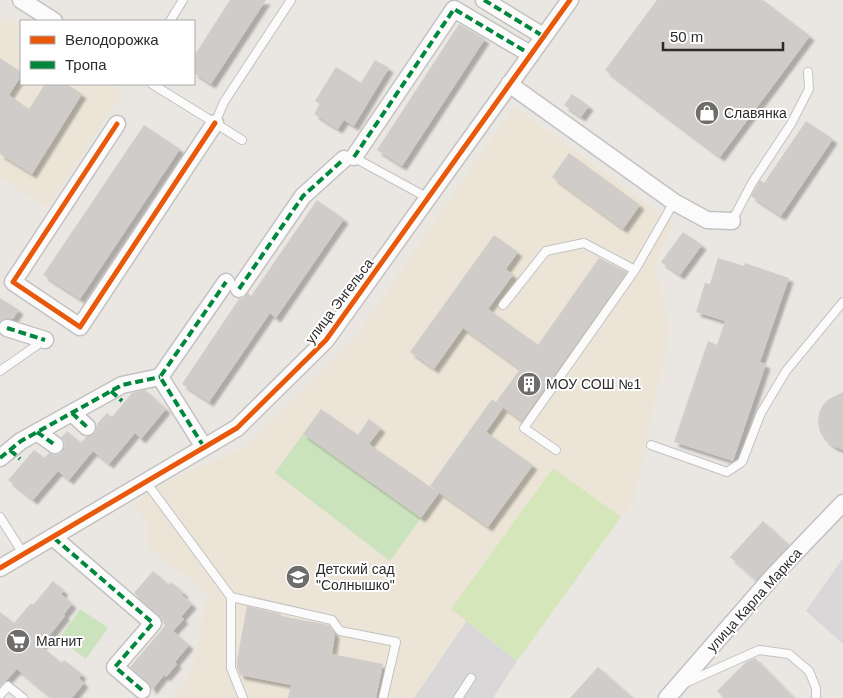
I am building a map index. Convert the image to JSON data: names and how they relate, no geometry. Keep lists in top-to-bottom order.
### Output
{
  "streets": {
    "street": ["улица Энгельса", "улица Карла Маркса"]
  },
  "places": {
    "shop": ["Славянка"],
    "building": ["МОУ СОШ №1"],
    "school or university": ["Детский сад \"Солнышко\""],
    "supermarket": ["Магнит"]
  },
  "legend": ["Велодорожка", "Тропа"],
  "scale_bar": "50 m"
}
